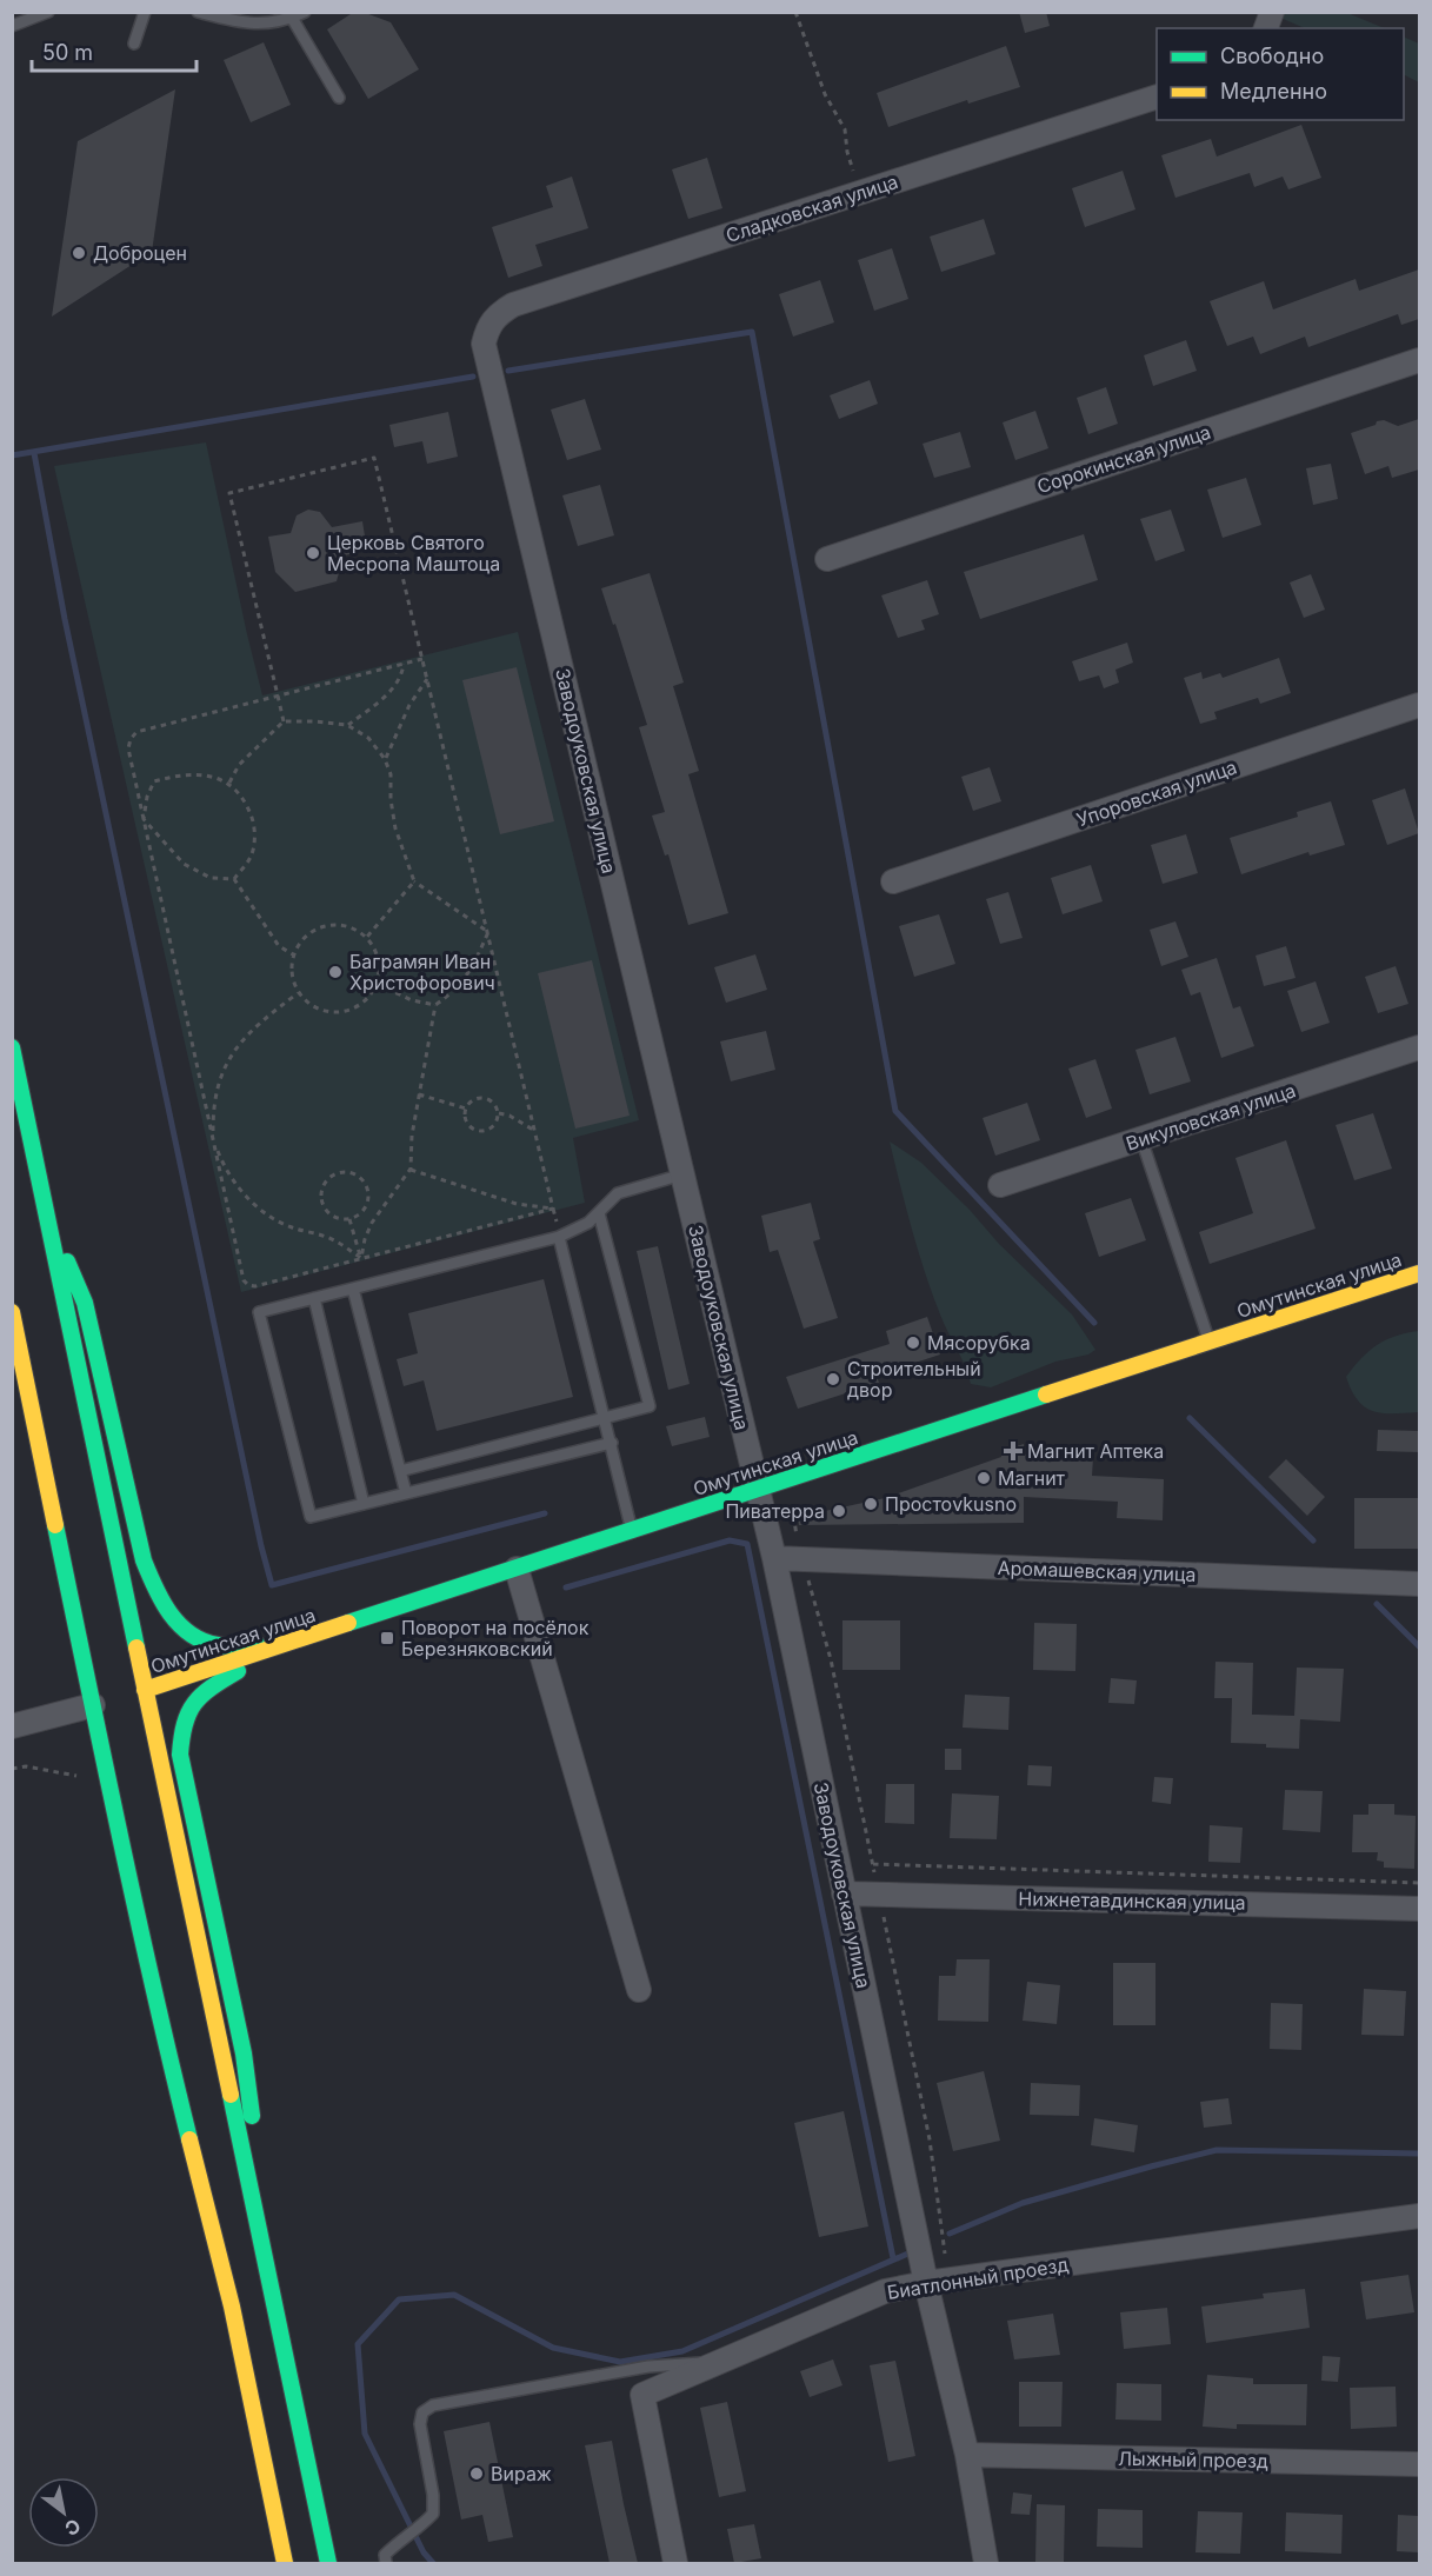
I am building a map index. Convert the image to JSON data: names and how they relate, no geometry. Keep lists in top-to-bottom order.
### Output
{
  "streets": {
    "main road": ["Омутинская улица"],
    "street": [
      "Сладковская улица",
      "Сорокинская улица",
      "Заводоуковская улица",
      "Упоровская улица",
      "Викуловская улица",
      "Аромашевская улица",
      "Нижнетавдинская улица",
      "Биатлонный проезд",
      "Лыжный проезд"
    ]
  },
  "crossings": [
    ["Сладковская улица", "Заводоуковская улица"],
    ["Заводоуковская улица", "Омутинская улица"],
    ["Заводоуковская улица", "Аромашевская улица"],
    ["Заводоуковская улица", "Нижнетавдинская улица"],
    ["Заводоуковская улица", "Биатлонный проезд"],
    ["Заводоуковская улица", "Лыжный проезд"]
  ],
  "places": {
    "other": [
      "Доброцен",
      "Церковь Святого Месропа Маштоца",
      "Баграмян Иван Христофорович",
      "Мясорубка",
      "Строительный двор",
      "Магнит",
      "Простоvkusno",
      "Пиватерра",
      "Вираж"
    ],
    "health": ["Магнит Аптека"],
    "transit": ["Поворот на посёлок Березняковский"]
  },
  "legend": ["Свободно", "Медленно"],
  "scale_bar": "50 m",
  "north": "bottom right"
}
